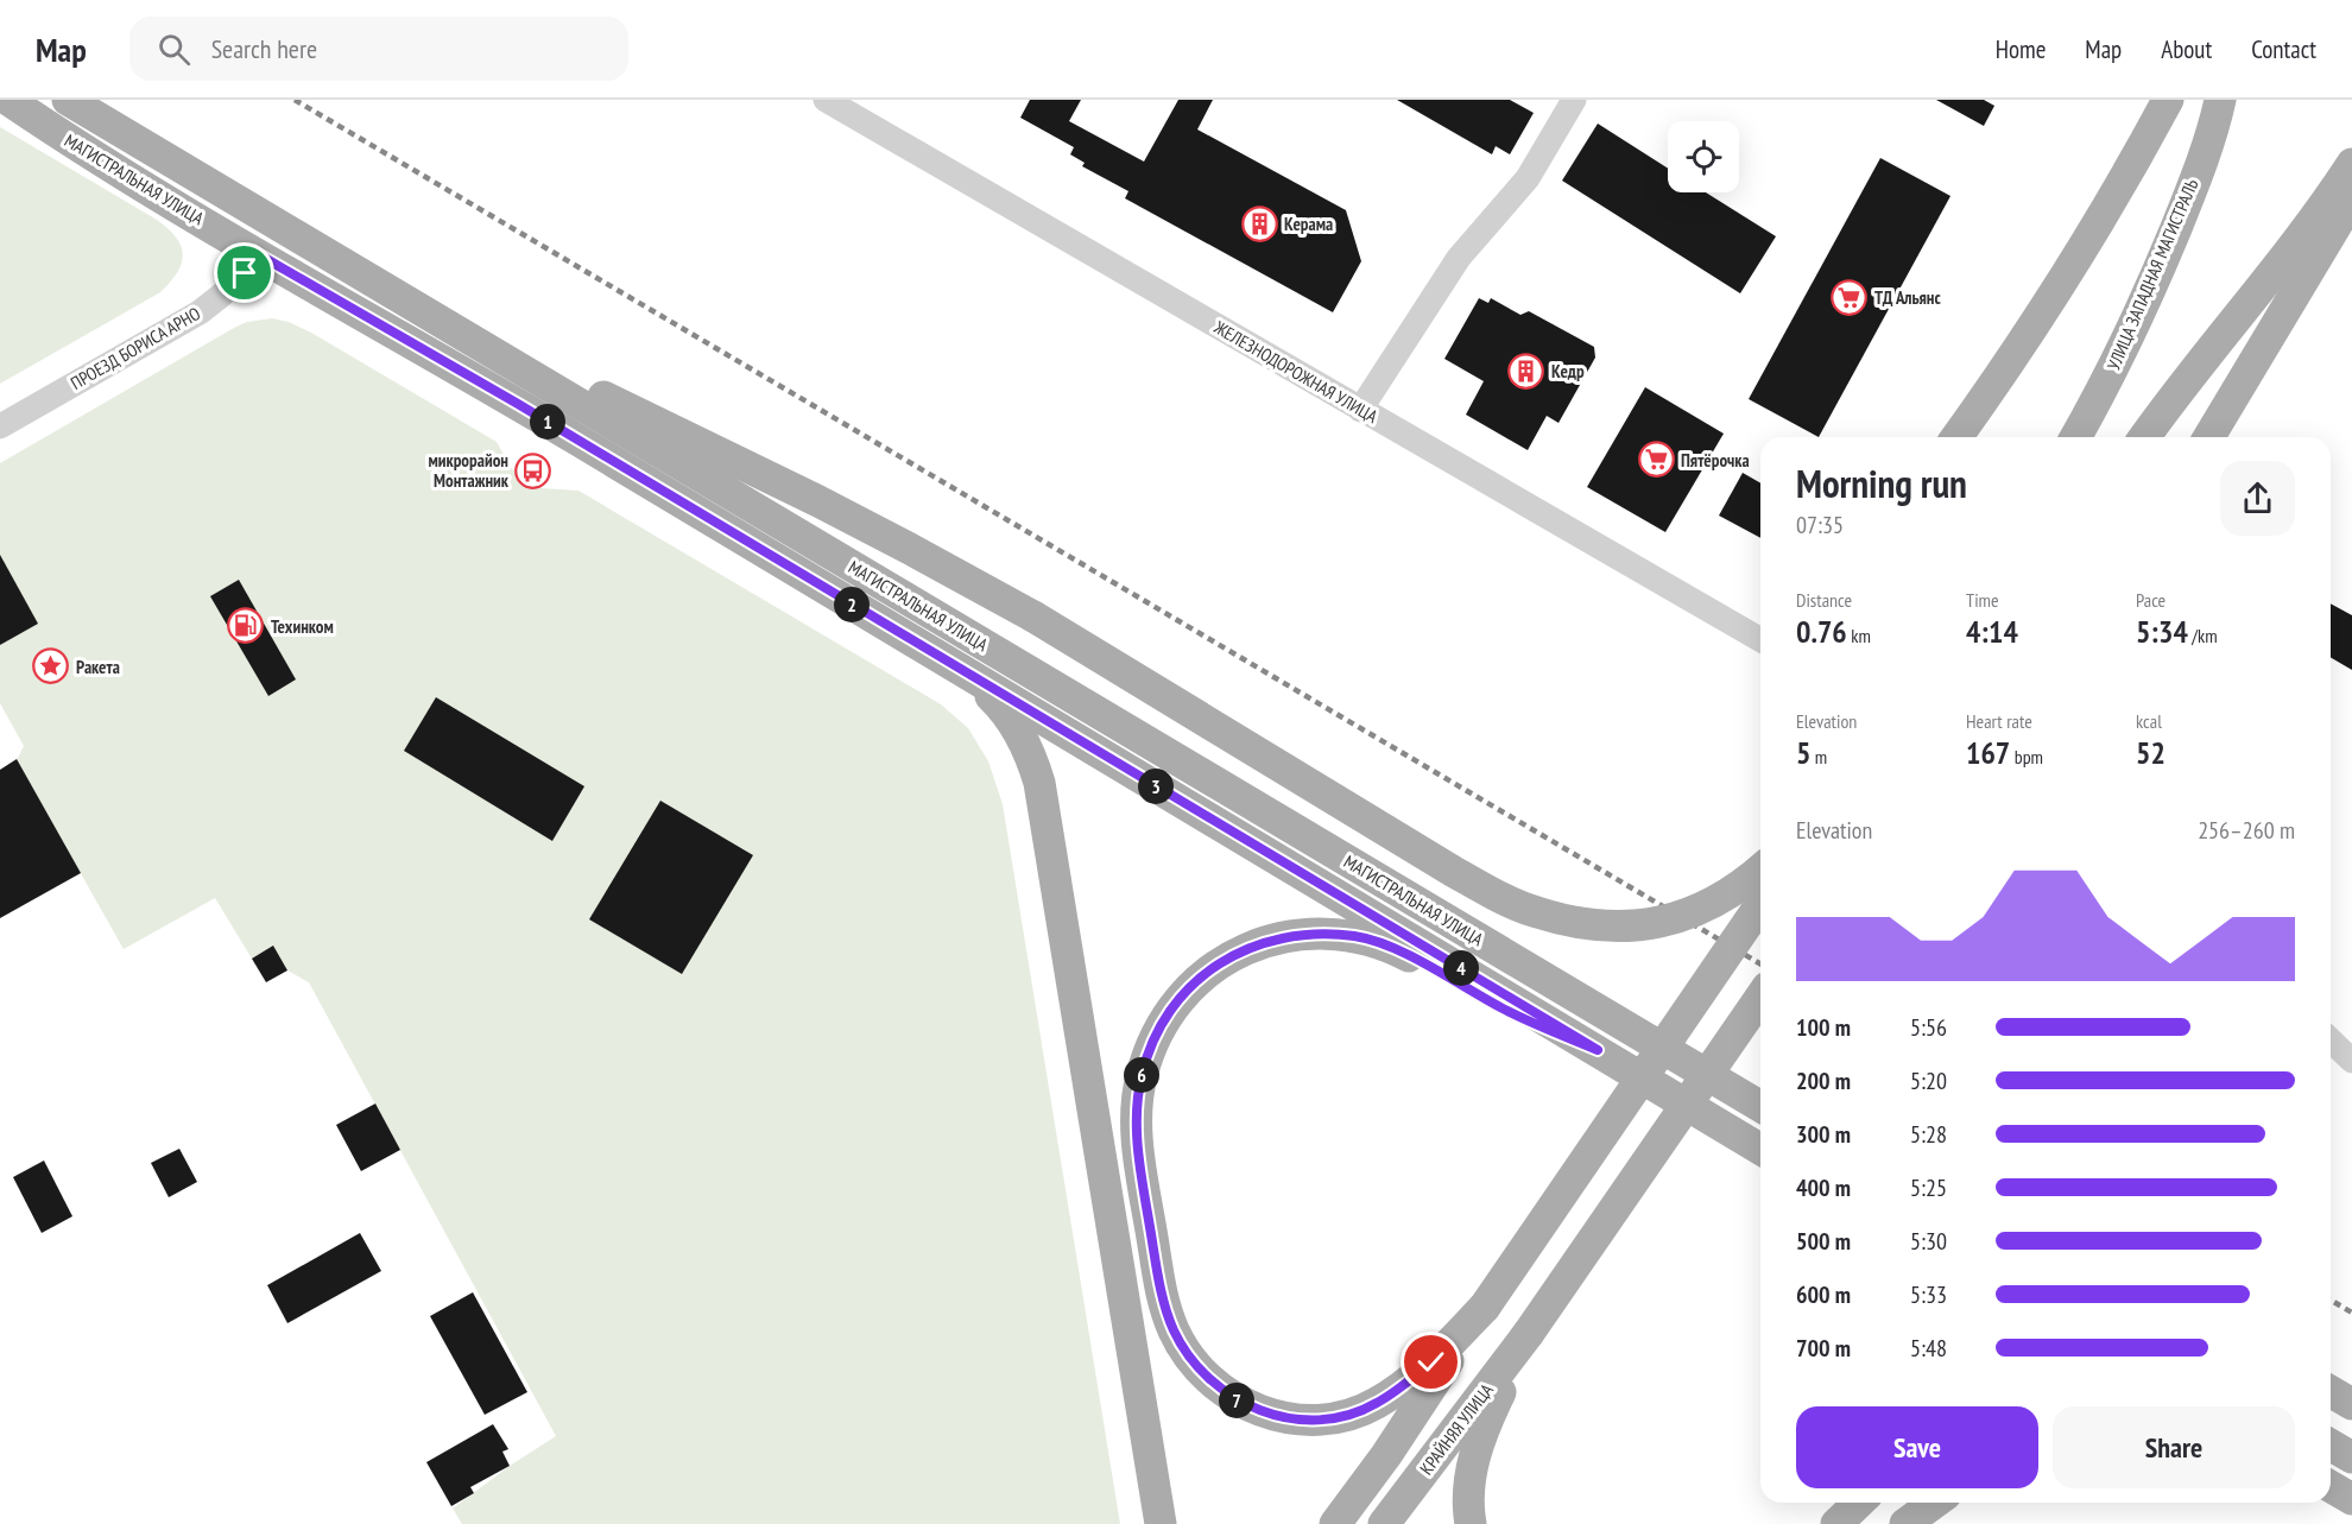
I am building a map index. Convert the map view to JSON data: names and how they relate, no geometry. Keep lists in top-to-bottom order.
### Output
{
  "streets": {
    "main road": ["МАГИСТРАЛЬНАЯ УЛИЦА", "УЛИЦА ЗАПАДНАЯ МАГИСТРАЛЬ", "КРАЙНЯЯ УЛИЦА"],
    "street": ["ПРОЕЗД БОРИСА АРНО", "ЖЕЛЕЗНОДОРОЖНАЯ УЛИЦА"]
  },
  "crossings": [
    ["МАГИСТРАЛЬНАЯ УЛИЦА", "ПРОЕЗД БОРИСА АРНО"]
  ],
  "places": {
    "building": ["Керама", "Кедр"],
    "supermarket": ["ТД Альянс", "Пятёрочка"],
    "bus stop": ["микрорайон Монтажник"],
    "fuel station": ["Техинком"],
    "place": ["Ракета"]
  },
  "page": {
    "header": "Map",
    "search": "Search here",
    "nav": [
      "Home",
      "Map",
      "About",
      "Contact"
    ],
    "pins": [
      "1",
      "2",
      "3",
      "4",
      "6",
      "7"
    ],
    "heading": ["Morning run", "07:35"],
    "stats": [
      ["Distance", "0.76 km"],
      ["Time", "4:14"],
      ["Pace", "5:34 /km"],
      ["Elevation", "5 m"],
      ["Heart rate", "167 bpm"],
      ["kcal", "52"]
    ],
    "chart": ["Elevation", "256–260 m"],
    "list": [
      {
        "name": "100 m",
        "note": "5:56"
      },
      {
        "name": "200 m",
        "note": "5:20"
      },
      {
        "name": "300 m",
        "note": "5:28"
      },
      {
        "name": "400 m",
        "note": "5:25"
      },
      {
        "name": "500 m",
        "note": "5:30"
      },
      {
        "name": "600 m",
        "note": "5:33"
      },
      {
        "name": "700 m",
        "note": "5:48"
      }
    ],
    "buttons": ["Save", "Share"]
  }
}
